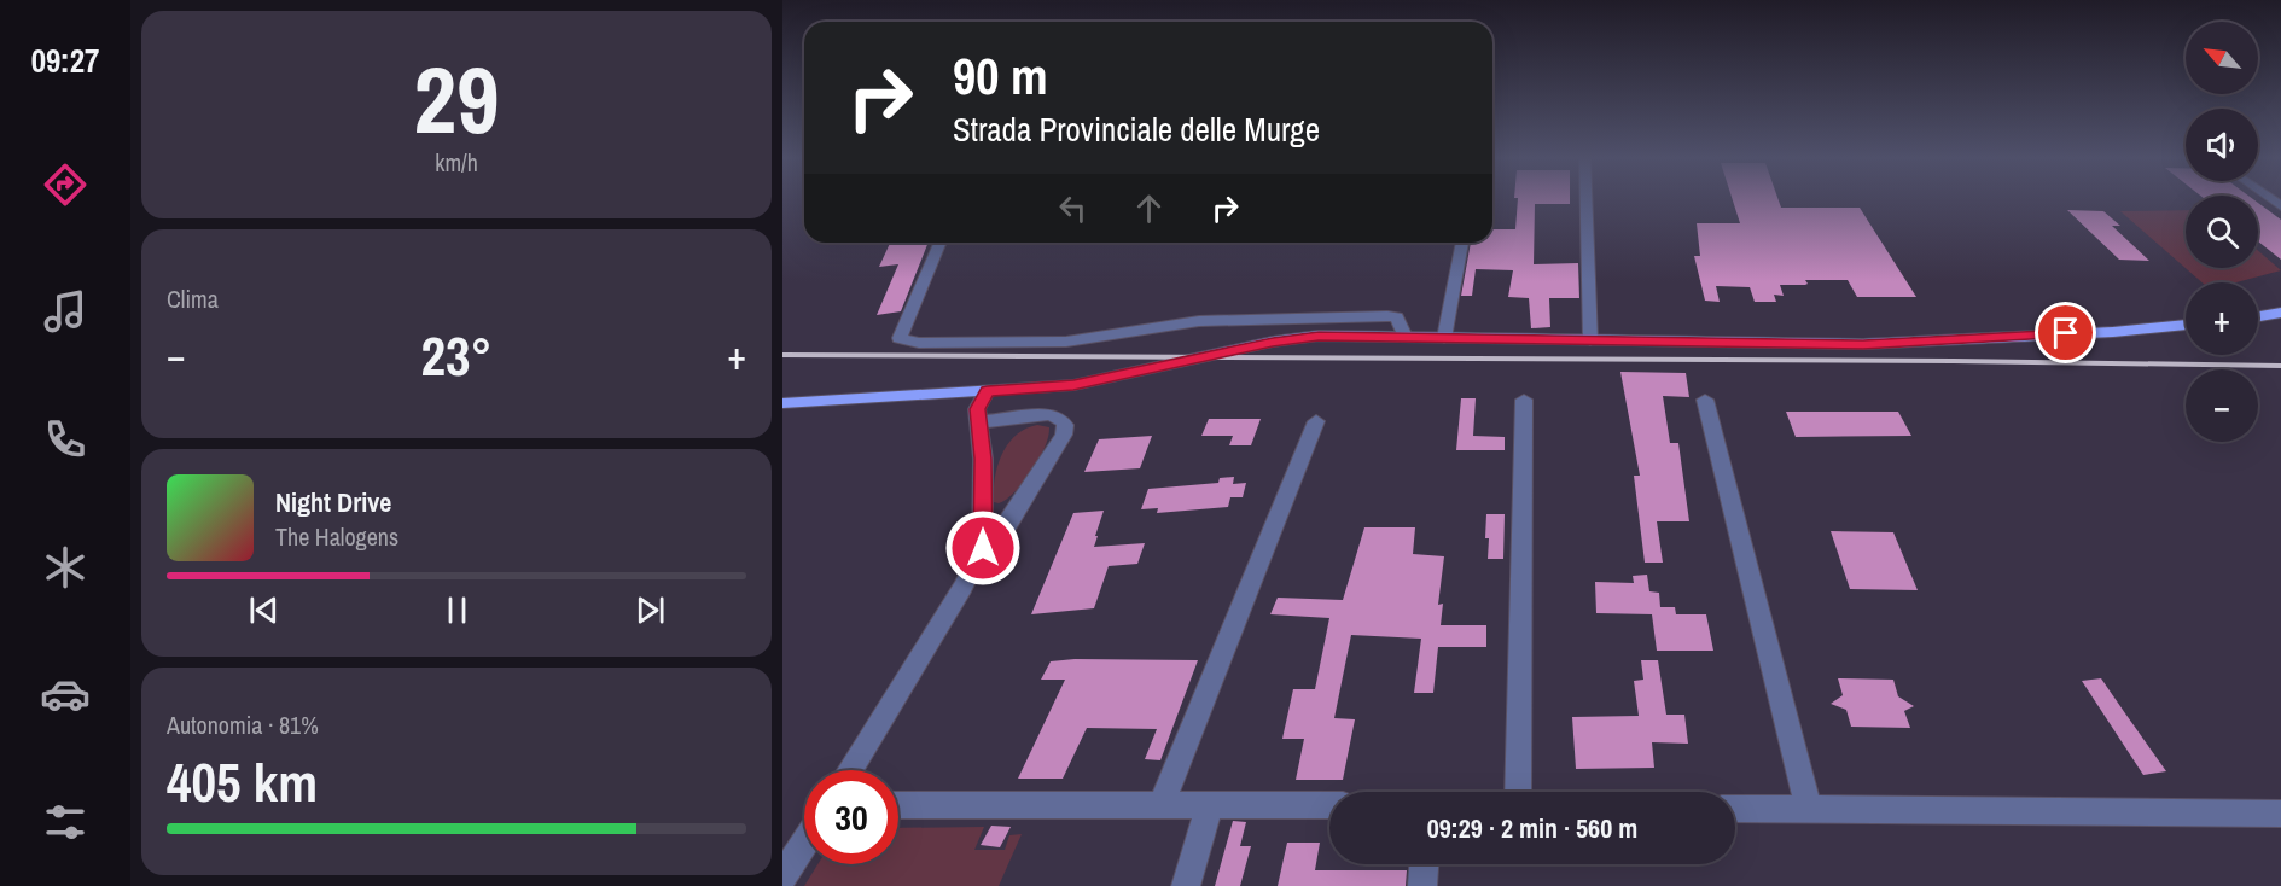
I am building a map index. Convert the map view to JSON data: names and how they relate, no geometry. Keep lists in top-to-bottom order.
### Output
{
  "north": "top left",
  "page": {
    "tabs": "09:27",
    "tile": [
      ["29", "km/h"],
      "Clima",
      ["Autonomia · 81%", "405 km"]
    ],
    "map_buttons": ["+", "−"],
    "turn": ["90 m", "Strada Provinciale delle Murge"],
    "heat": ["−", "23°", "+"],
    "song": ["Night Drive", "The Halogens"],
    "limit": "30",
    "trip": "09:29 · 2 min · 560 m"
  }
}
